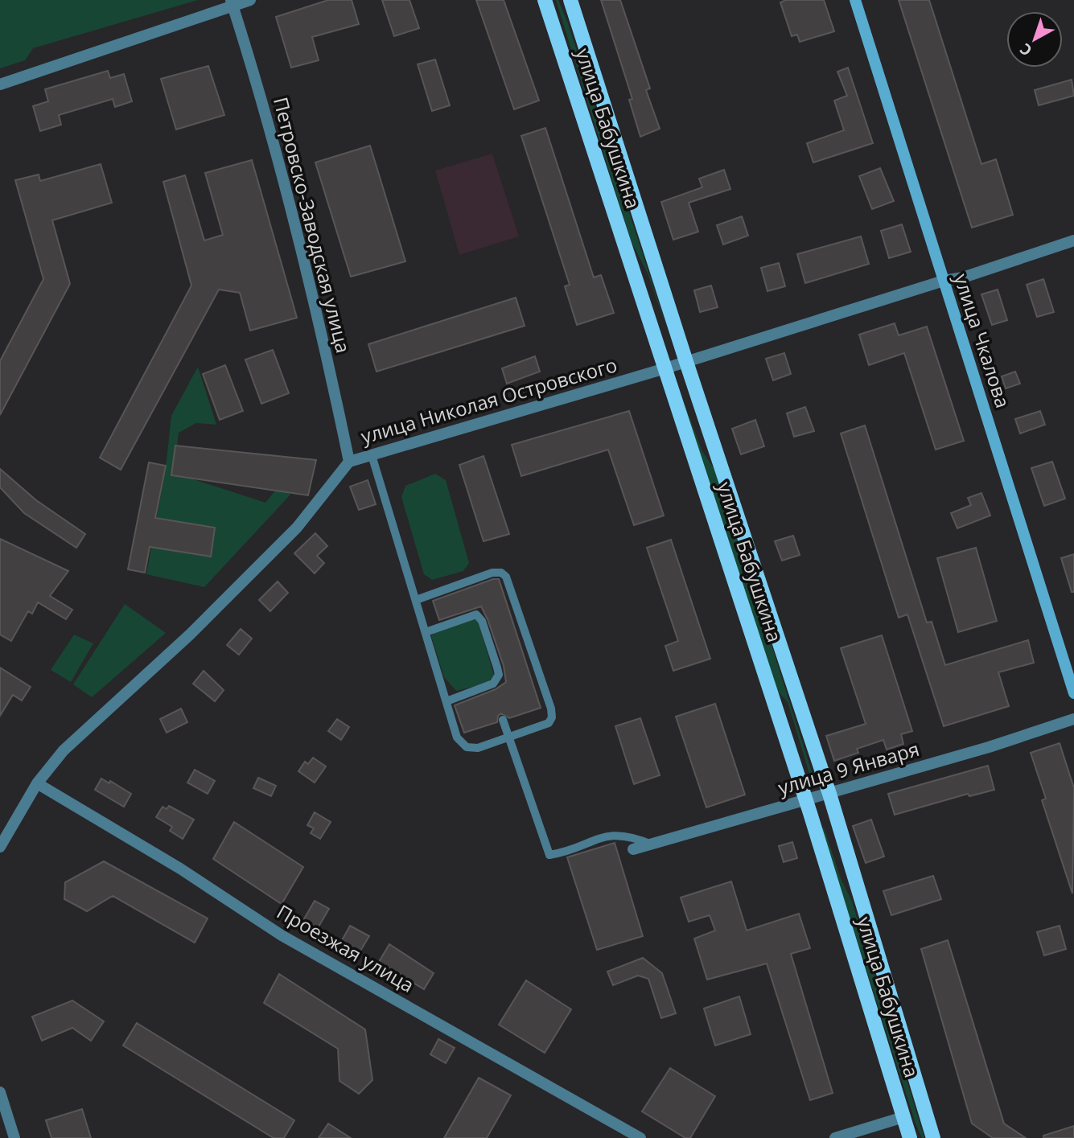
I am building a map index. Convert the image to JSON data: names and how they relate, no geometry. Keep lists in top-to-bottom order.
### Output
{
  "streets": {
    "main road": ["улица Бабушкина", "улица Чкалова"],
    "street": [
      "Петровско-Заводская улица",
      "улица Николая Островского",
      "улица 9 Января",
      "Проезжая улица"
    ]
  },
  "crossings": [
    ["улица Бабушкина", "улица Николая Островского"],
    ["улица Бабушкина", "улица 9 Января"],
    ["Петровско-Заводская улица", "улица Николая Островского"],
    ["улица Чкалова", "улица Николая Островского"],
    ["улица Николая Островского", "Проезжая улица"]
  ],
  "north": "bottom left"
}
